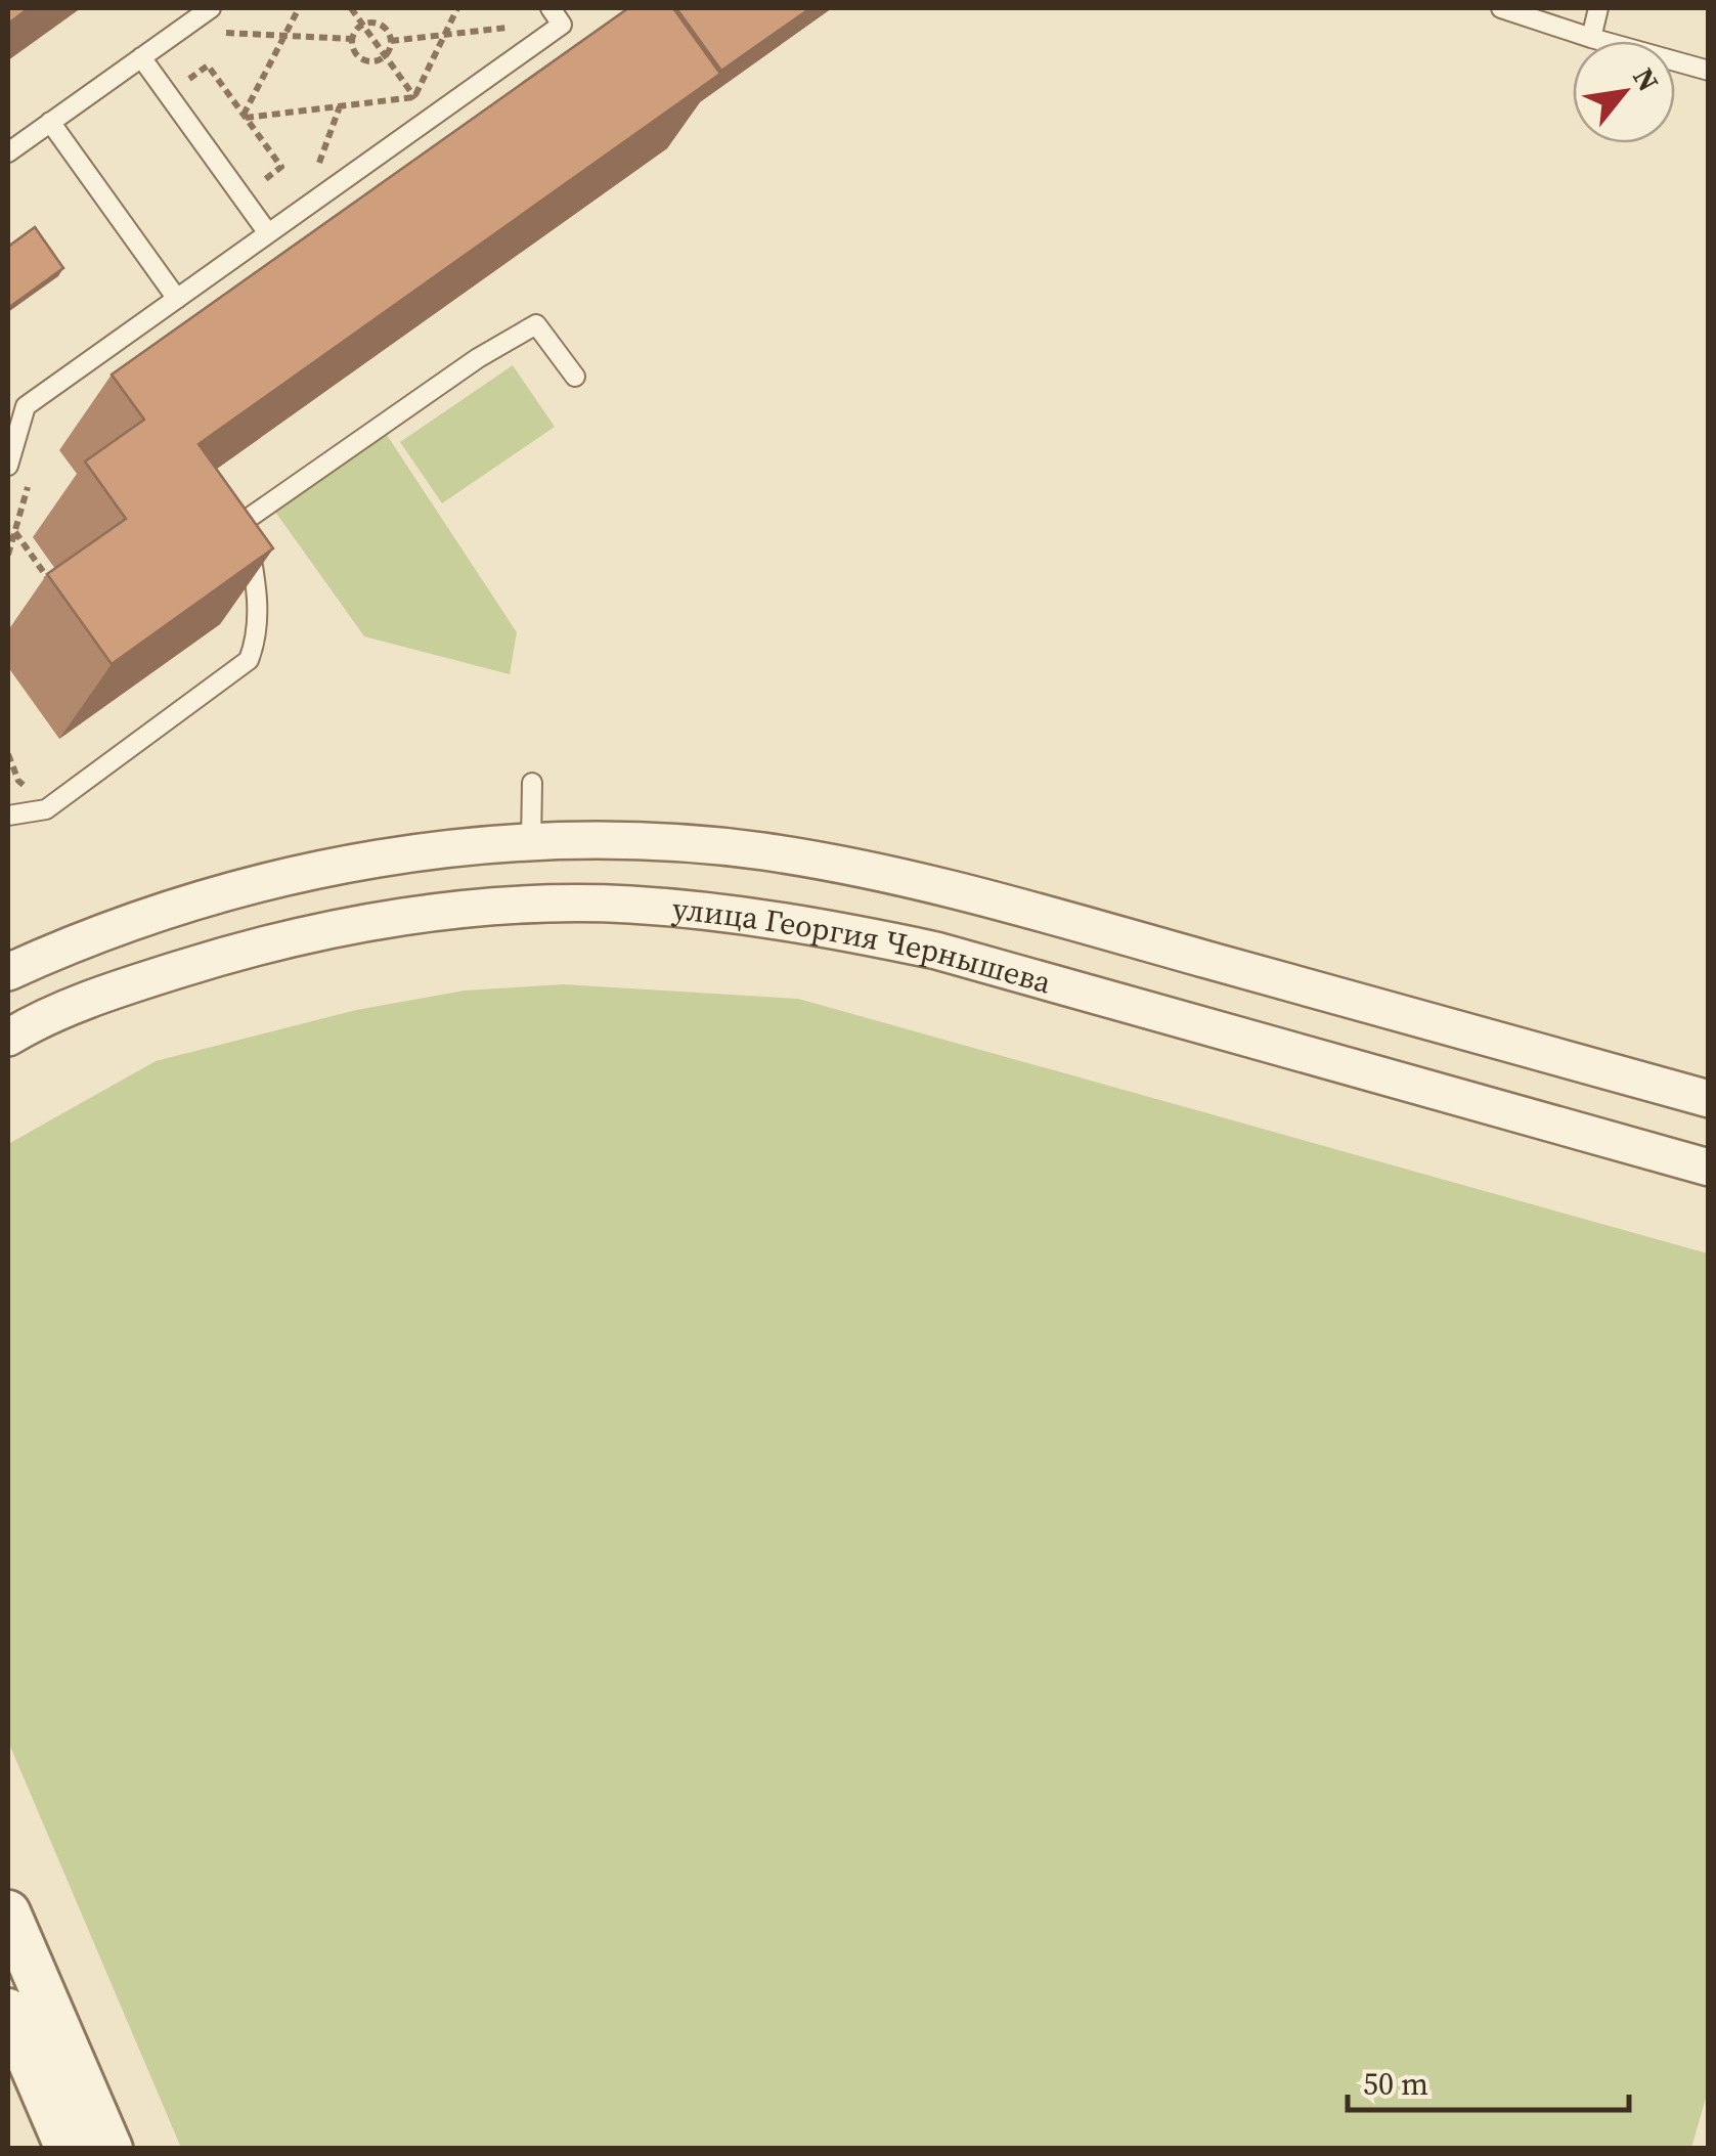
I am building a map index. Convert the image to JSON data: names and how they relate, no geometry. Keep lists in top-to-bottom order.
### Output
{
  "streets": {
    "street": ["улица Георгия Чернышева"]
  },
  "scale_bar": "50 m",
  "north": "top right"
}
